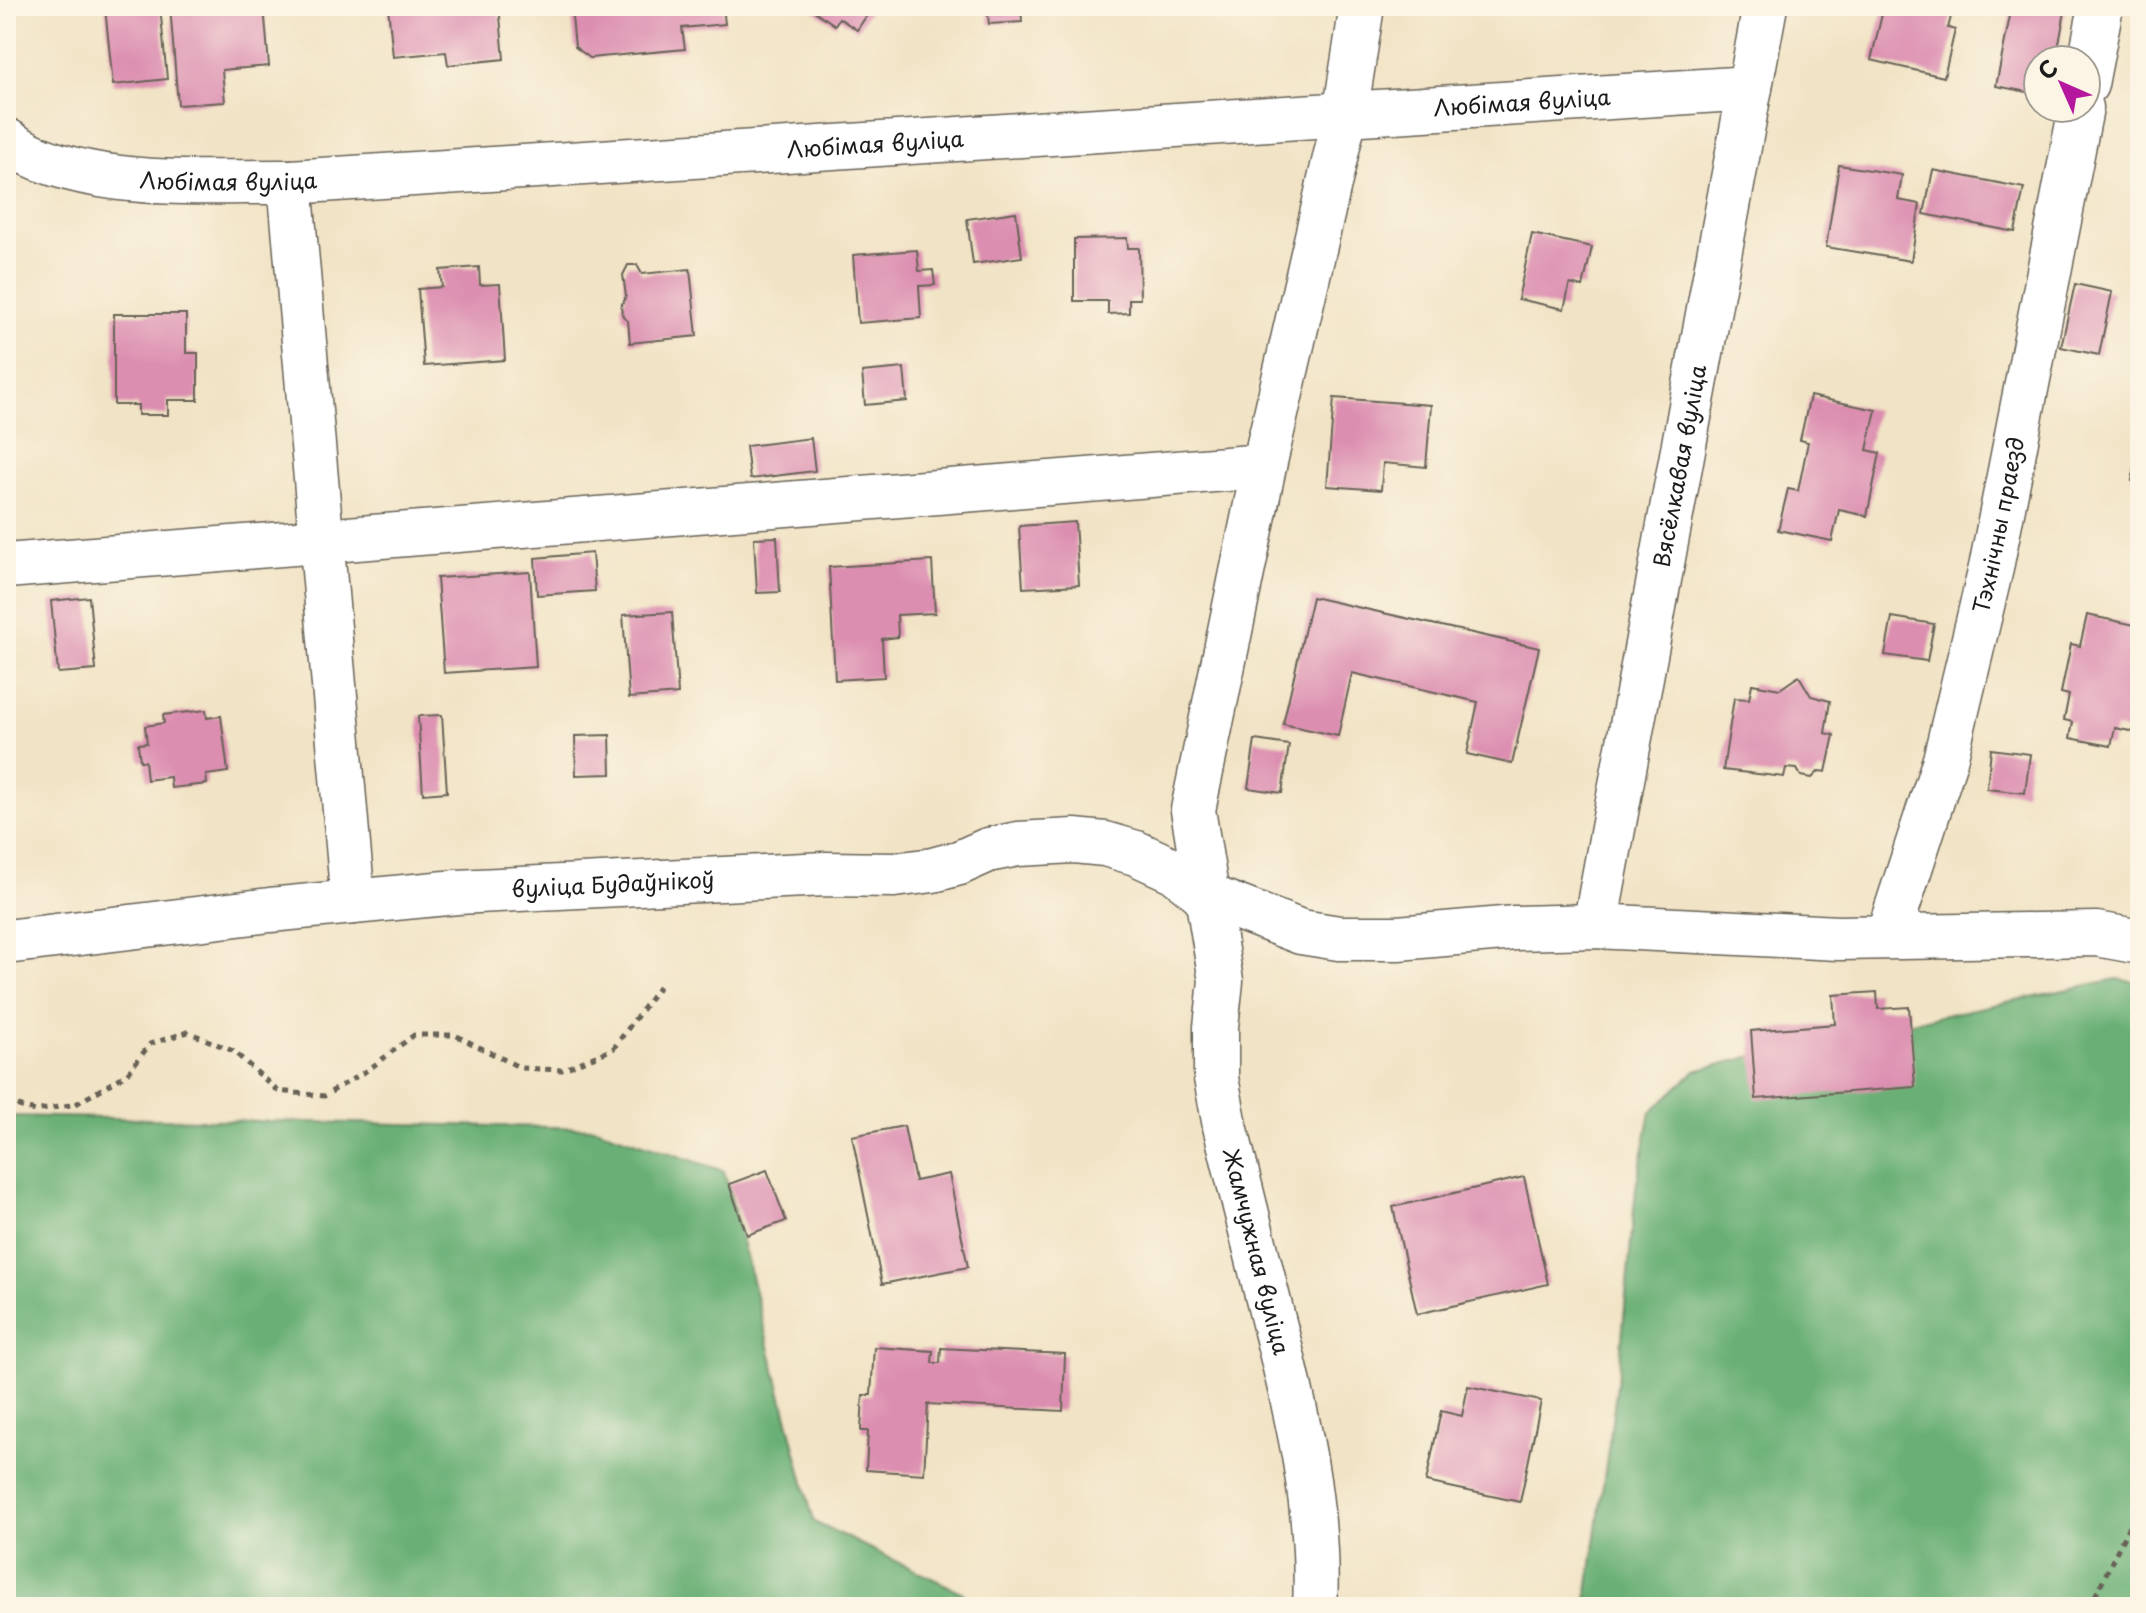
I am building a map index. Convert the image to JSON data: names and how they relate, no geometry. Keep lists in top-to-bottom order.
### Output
{
  "streets": {
    "street": [
      "Любімая вуліца",
      "Вясёлкавая вуліца",
      "Тэхнічны праезд",
      "вуліца Будаўнікоў",
      "Жамчужная вуліца"
    ]
  },
  "crossings": [
    ["Любімая вуліца", "Вясёлкавая вуліца"],
    ["Любімая вуліца", "Жамчужная вуліца"],
    ["Вясёлкавая вуліца", "вуліца Будаўнікоў"],
    ["Тэхнічны праезд", "вуліца Будаўнікоў"],
    ["вуліца Будаўнікоў", "Жамчужная вуліца"]
  ],
  "north": "top left"
}
